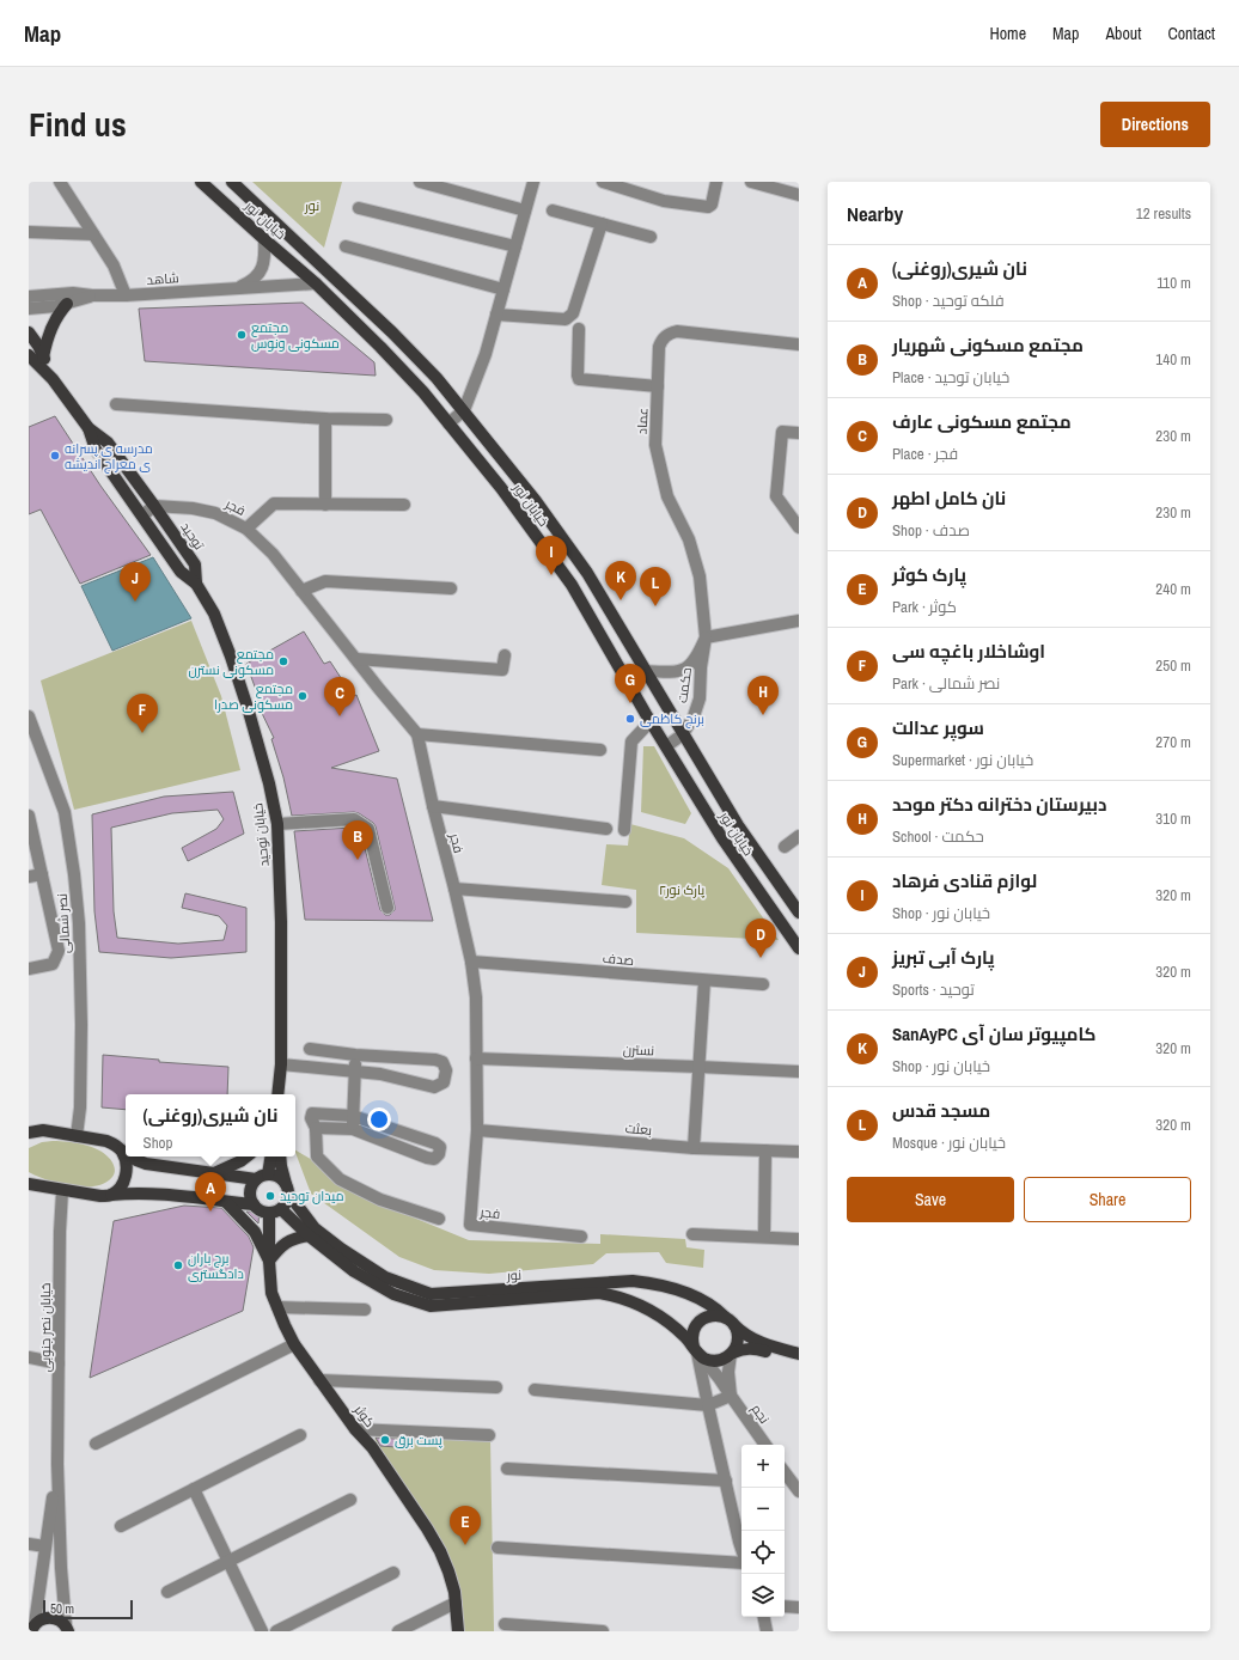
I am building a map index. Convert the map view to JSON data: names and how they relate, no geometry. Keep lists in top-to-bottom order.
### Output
{
  "streets": {
    "main road": [
      "خیابان نور",
      "توحید",
      "خیابان توحید",
      "نور",
      "کوثر"
    ],
    "street": [
      "شاهد",
      "عماد",
      "فجر",
      "حکمت",
      "نصر شمالی",
      "صدف",
      "نسترن",
      "بعثت",
      "خیابان نصر جنوبی",
      "نجم"
    ]
  },
  "crossings": [
    ["خیابان نور", "شاهد"],
    ["خیابان نور", "حکمت"],
    ["عماد", "حکمت"],
    ["فجر", "توحید"],
    ["فجر", "صدف"],
    ["فجر", "نسترن"],
    ["فجر", "بعثت"],
    ["توحید", "خیابان توحید"],
    ["نور", "نجم"]
  ],
  "parks": ["نور", "پارک نور۲"],
  "places": [
    "مجتمع مسکونی ونوس",
    "مدرسه ی پسرانه ی معراج اندیشه",
    "مجتمع مسکونی نسترن",
    "مجتمع مسکونی صدرا",
    "برنج کاظمی",
    "میدان توحید",
    "برج باران دادگستری",
    "پست برق"
  ],
  "scale_bar": "50 m",
  "page": {
    "header": "Map",
    "nav": [
      "Home",
      "Map",
      "About",
      "Contact"
    ],
    "title": "Find us",
    "buttons": [
      "Directions",
      ["Save", "Share"]
    ],
    "heading": ["Nearby", "12 results"],
    "list": [
      {
        "mark": "A",
        "name": "نان شیری(روغنی)",
        "note": "Shop · فلکه توحید",
        "value": "110 m"
      },
      {
        "mark": "B",
        "name": "مجتمع مسکونی شهریار",
        "note": "Place · خیابان توحید",
        "value": "140 m"
      },
      {
        "mark": "C",
        "name": "مجتمع مسکونی عارف",
        "note": "Place · فجر",
        "value": "230 m"
      },
      {
        "mark": "D",
        "name": "نان کامل اطهر",
        "note": "Shop · صدف",
        "value": "230 m"
      },
      {
        "mark": "E",
        "name": "پارک کوثر",
        "note": "Park · کوثر",
        "value": "240 m"
      },
      {
        "mark": "F",
        "name": "اوشاخلار باغچه سی",
        "note": "Park · نصر شمالی",
        "value": "250 m"
      },
      {
        "mark": "G",
        "name": "سوپر عدالت",
        "note": "Supermarket · خیابان نور",
        "value": "270 m"
      },
      {
        "mark": "H",
        "name": "دبیرستان دخترانه دکتر موحد",
        "note": "School · حکمت",
        "value": "310 m"
      },
      {
        "mark": "I",
        "name": "لوازم قنادی فرهاد",
        "note": "Shop · خیابان نور",
        "value": "320 m"
      },
      {
        "mark": "J",
        "name": "پارک آبی تبریز",
        "note": "Sports · توحید",
        "value": "320 m"
      },
      {
        "mark": "K",
        "name": "SanAyPC کامپیوتر سان آی",
        "note": "Shop · خیابان نور",
        "value": "320 m"
      },
      {
        "mark": "L",
        "name": "مسجد قدس",
        "note": "Mosque · خیابان نور",
        "value": "320 m"
      }
    ],
    "pins": [
      "I",
      "K",
      "J",
      "L",
      "G",
      "H",
      "C",
      "F",
      "B",
      "D",
      "A",
      "E"
    ],
    "popup": ["نان شیری(روغنی)", "Shop"],
    "map_buttons": ["+", "−"],
    "scale": "50 m"
  }
}
